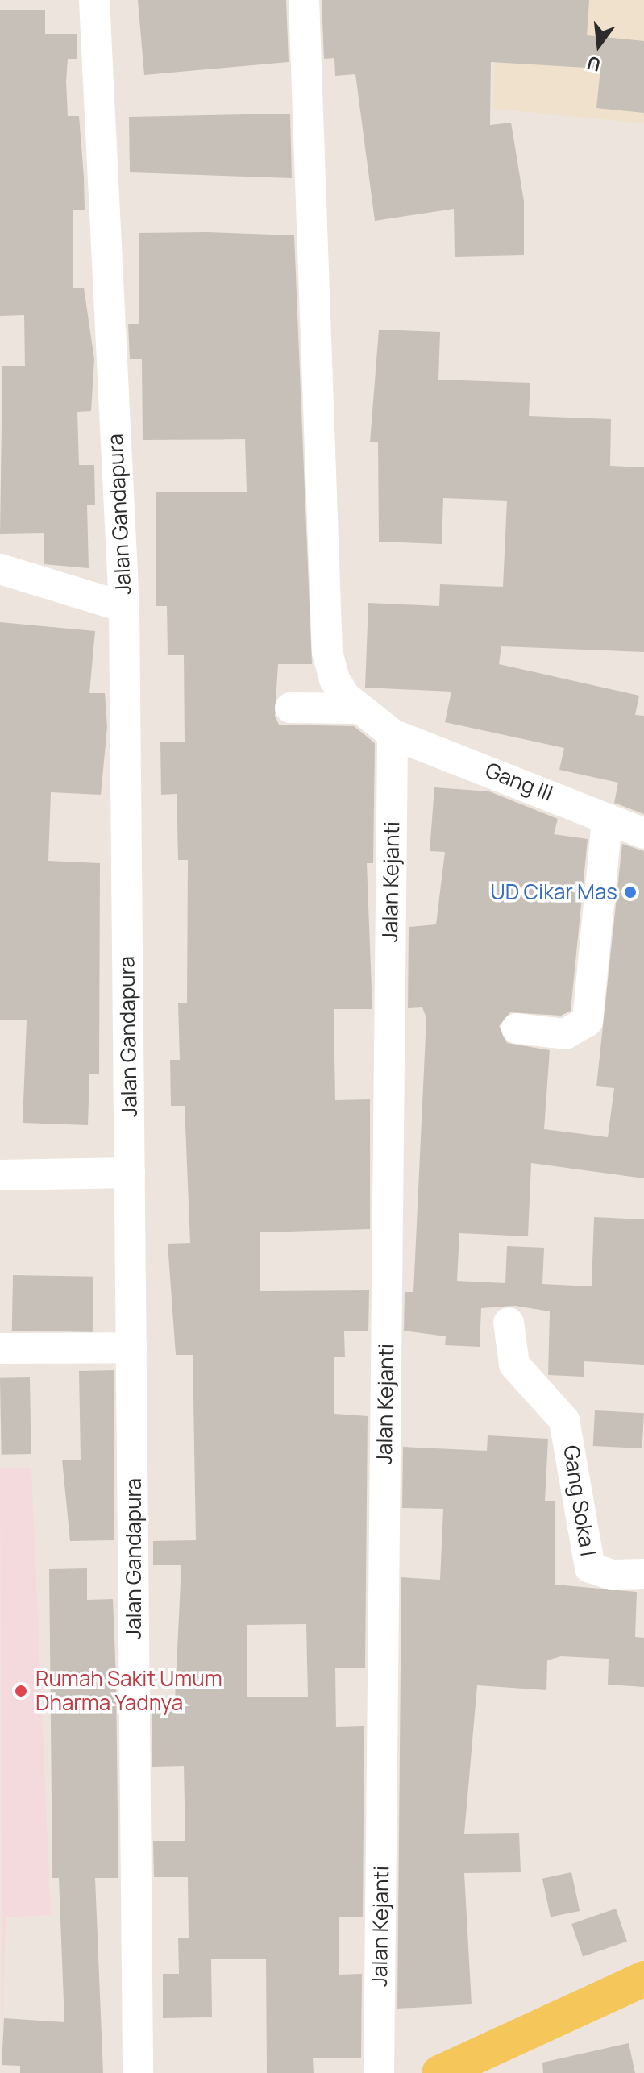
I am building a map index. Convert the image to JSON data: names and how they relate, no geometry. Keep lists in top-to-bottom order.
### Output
{
  "streets": {
    "street": [
      "Jalan Gandapura",
      "Gang III",
      "Jalan Kejanti",
      "Gang Soka I"
    ]
  },
  "crossings": [
    ["Gang III", "Jalan Kejanti"]
  ],
  "places": ["UD Cikar Mas", "Rumah Sakit Umum Dharma Yadnya"],
  "north": "bottom"
}
